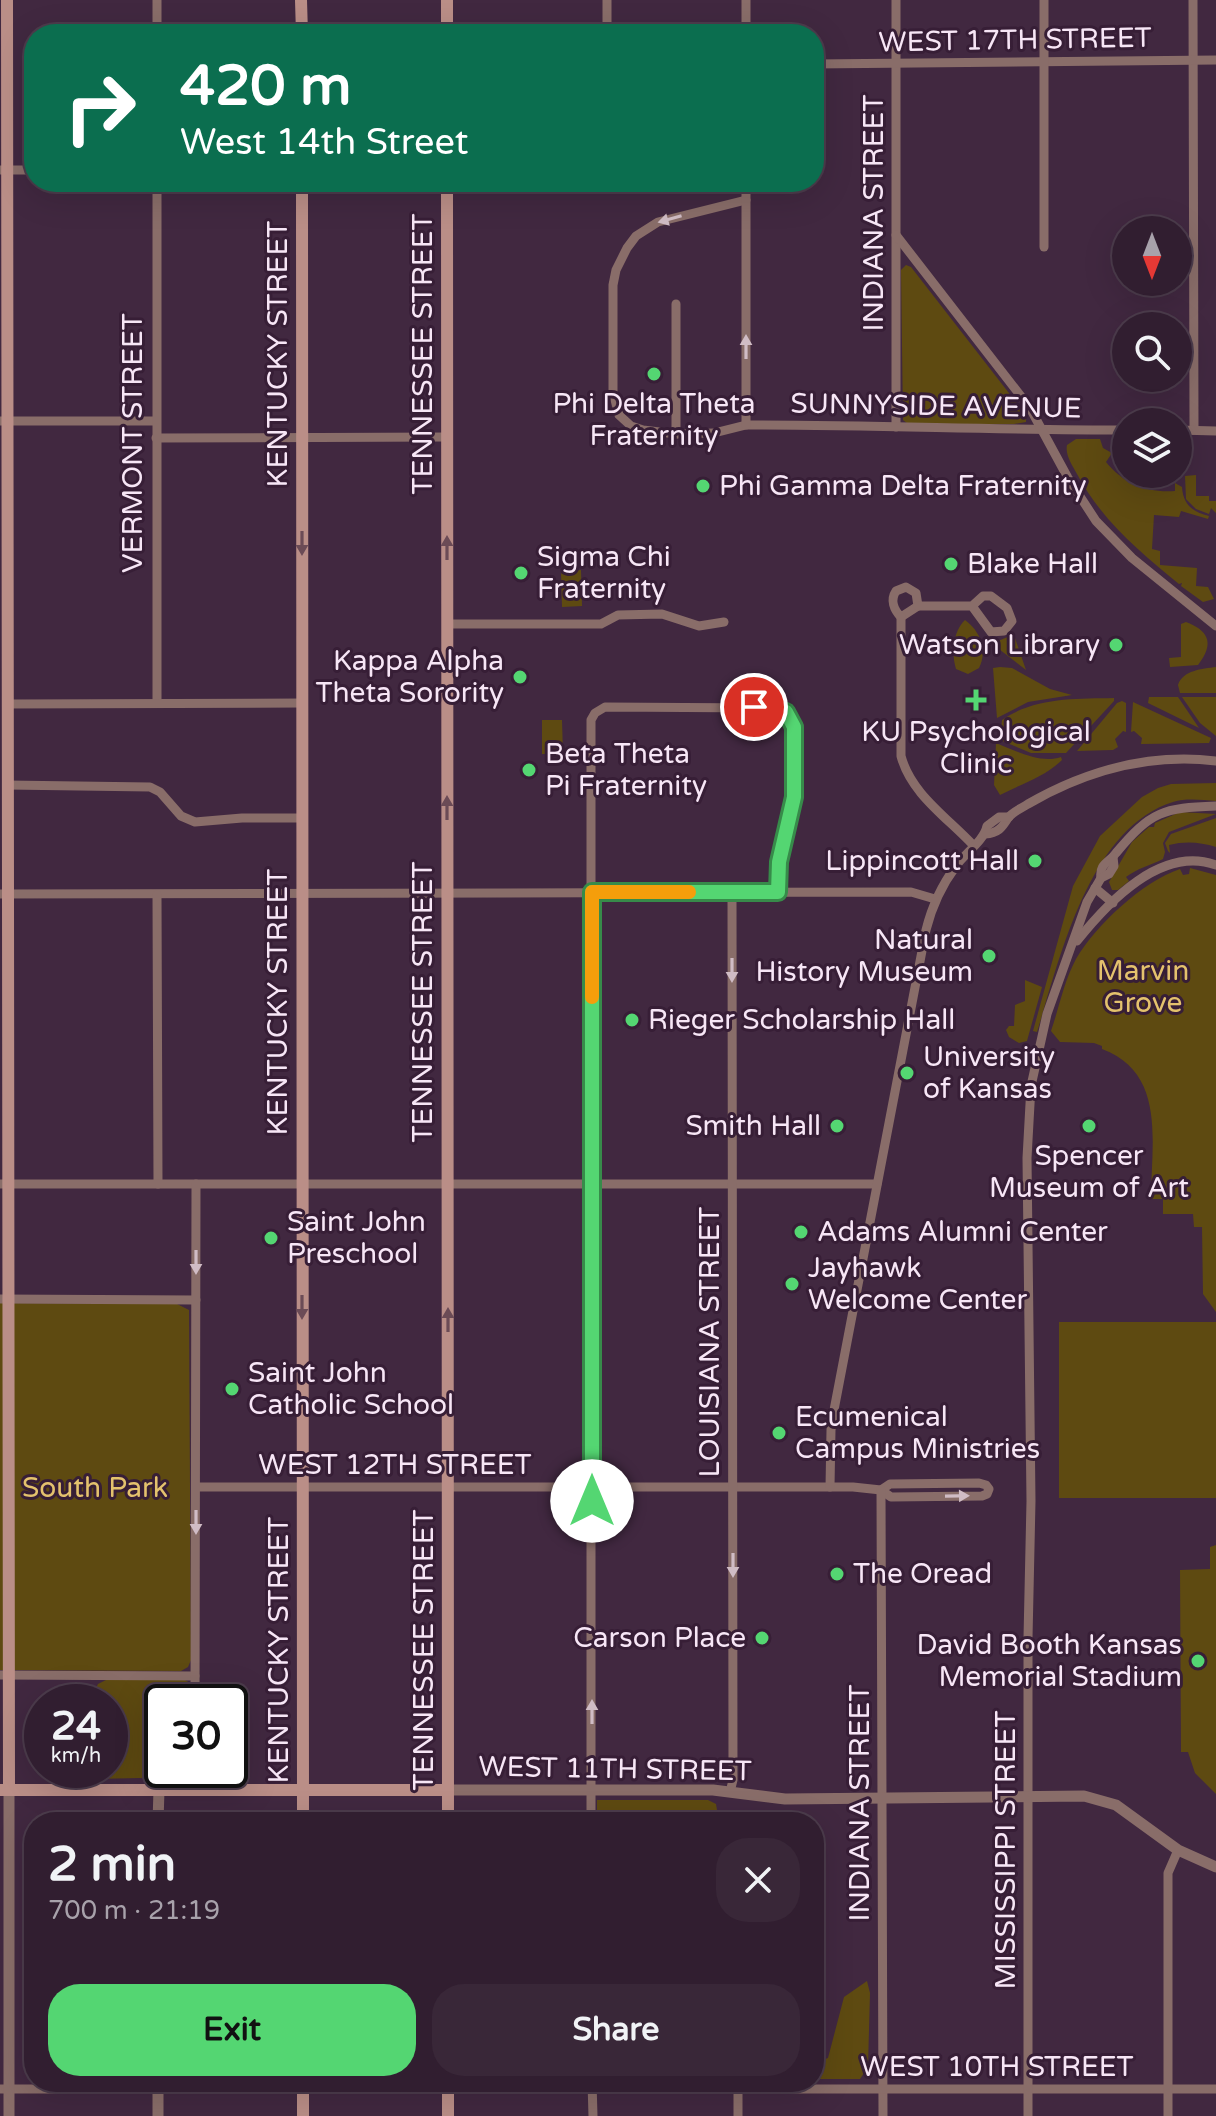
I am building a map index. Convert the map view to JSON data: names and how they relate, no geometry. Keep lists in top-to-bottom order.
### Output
{
  "streets": {
    "main road": ["KENTUCKY STREET", "TENNESSEE STREET", "WEST 11TH STREET"],
    "street": [
      "WEST 17TH STREET",
      "INDIANA STREET",
      "SUNNYSIDE AVENUE",
      "VERMONT STREET",
      "LOUISIANA STREET",
      "WEST 12TH STREET",
      "MISSISSIPPI STREET",
      "WEST 10TH STREET"
    ]
  },
  "crossings": [
    ["WEST 17TH STREET", "INDIANA STREET"],
    ["INDIANA STREET", "SUNNYSIDE AVENUE"],
    ["INDIANA STREET", "WEST 12TH STREET"],
    ["INDIANA STREET", "WEST 11TH STREET"],
    ["INDIANA STREET", "WEST 10TH STREET"],
    ["KENTUCKY STREET", "WEST 12TH STREET"],
    ["KENTUCKY STREET", "WEST 11TH STREET"],
    ["TENNESSEE STREET", "WEST 12TH STREET"],
    ["TENNESSEE STREET", "WEST 11TH STREET"],
    ["LOUISIANA STREET", "WEST 12TH STREET"],
    ["LOUISIANA STREET", "WEST 11TH STREET"],
    ["WEST 11TH STREET", "MISSISSIPPI STREET"],
    ["MISSISSIPPI STREET", "WEST 10TH STREET"]
  ],
  "one_way": ["KENTUCKY STREET", "TENNESSEE STREET", "LOUISIANA STREET"],
  "parks": ["Marvin Grove", "South Park"],
  "places": {
    "other": [
      "Phi Delta Theta Fraternity",
      "Phi Gamma Delta Fraternity",
      "Blake Hall",
      "Sigma Chi Fraternity",
      "Watson Library",
      "Kappa Alpha Theta Sorority",
      "Beta Theta Pi Fraternity",
      "Lippincott Hall",
      "Natural History Museum",
      "Rieger Scholarship Hall",
      "University of Kansas",
      "Smith Hall",
      "Spencer Museum of Art",
      "Adams Alumni Center",
      "Saint John Preschool",
      "Jayhawk Welcome Center",
      "Saint John Catholic School",
      "Ecumenical Campus Ministries",
      "The Oread",
      "Carson Place",
      "David Booth Kansas Memorial Stadium"
    ],
    "health": ["KU Psychological Clinic"]
  },
  "north": "bottom",
  "page": {
    "turn": ["420 m", "West 14th Street"],
    "speed": "24 km/h",
    "limit": "30",
    "heading": ["2 min", "700 m · 21:19"],
    "buttons": ["Exit", "Share"]
  }
}
